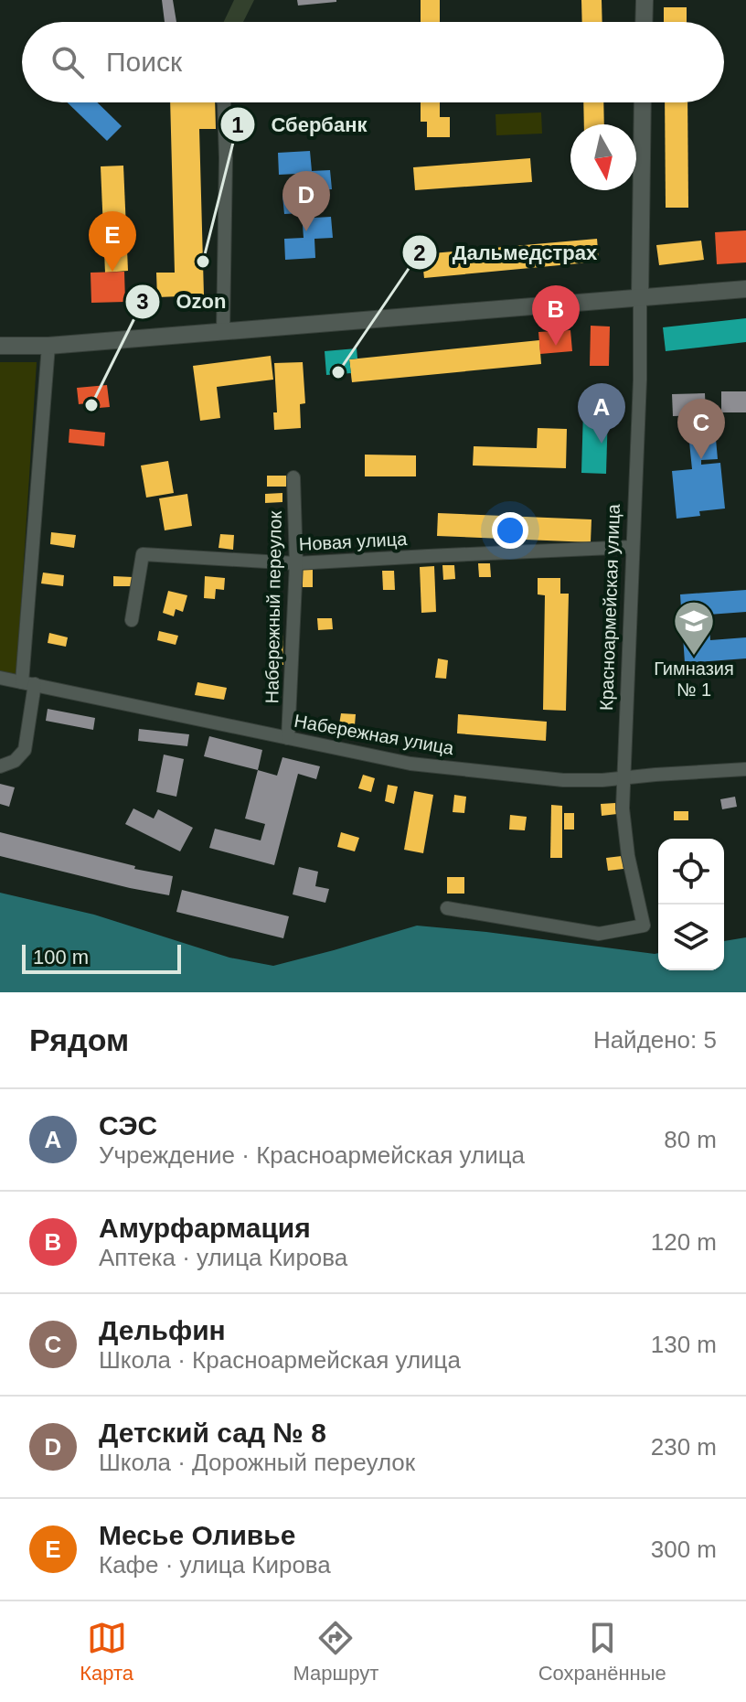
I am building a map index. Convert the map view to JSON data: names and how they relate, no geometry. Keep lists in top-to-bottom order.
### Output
{
  "streets": {
    "main road": ["Красноармейская улица"],
    "street": ["Новая улица", "Набережный переулок", "Набережная улица"]
  },
  "crossings": [
    ["Новая улица", "Набережный переулок"],
    ["Новая улица", "Красноармейская улица"],
    ["Набережный переулок", "Набережная улица"],
    ["Красноармейская улица", "Набережная улица"]
  ],
  "places": {
    "other": ["Сбербанк", "Дальмедстрах", "Ozon"],
    "school or university": ["Гимназия № 1"]
  },
  "scale_bar": "100 m",
  "north": "bottom",
  "page": {
    "search": "Поиск",
    "pins": [
      "D",
      "E",
      "B",
      "A",
      "C"
    ],
    "scale": "100 m",
    "heading": ["Рядом", "Найдено: 5"],
    "list": [
      {
        "mark": "A",
        "name": "СЭС",
        "note": "Учреждение · Красноармейская улица",
        "value": "80 m"
      },
      {
        "mark": "B",
        "name": "Амурфармация",
        "note": "Аптека · улица Кирова",
        "value": "120 m"
      },
      {
        "mark": "C",
        "name": "Дельфин",
        "note": "Школа · Красноармейская улица",
        "value": "130 m"
      },
      {
        "mark": "D",
        "name": "Детский сад № 8",
        "note": "Школа · Дорожный переулок",
        "value": "230 m"
      },
      {
        "mark": "E",
        "name": "Месье Оливье",
        "note": "Кафе · улица Кирова",
        "value": "300 m"
      }
    ],
    "nav": ["Карта", "Маршрут", "Сохранённые"]
  }
}
